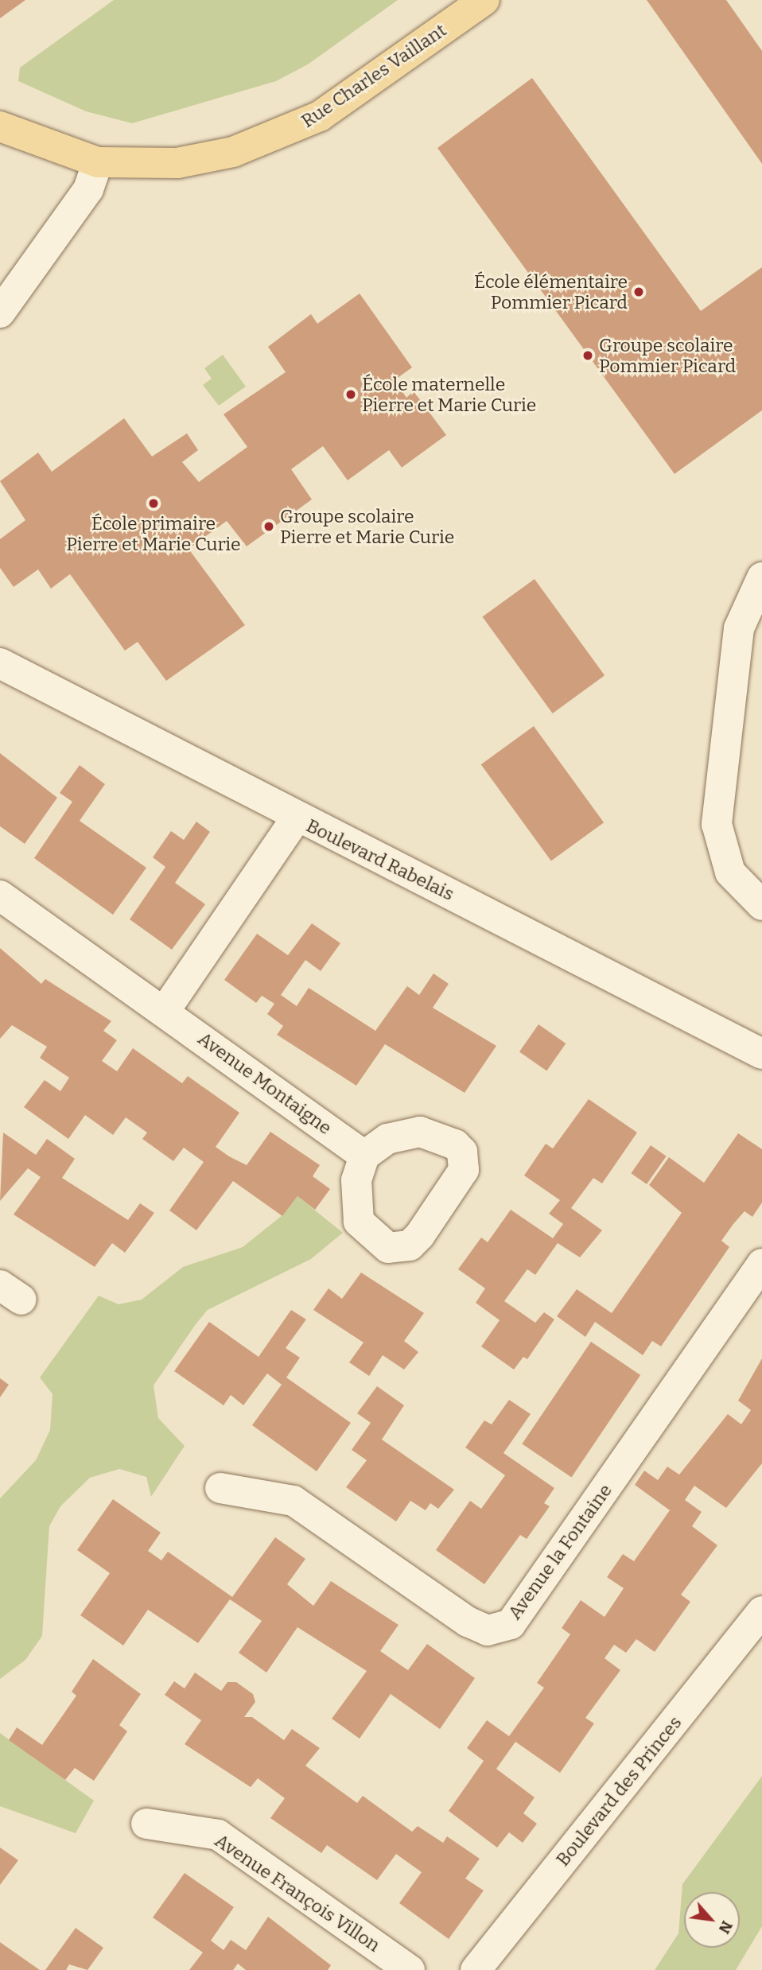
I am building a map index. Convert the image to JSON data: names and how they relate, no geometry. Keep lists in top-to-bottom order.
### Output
{
  "streets": {
    "main road": ["Rue Charles Vaillant"],
    "street": [
      "Boulevard Rabelais",
      "Avenue Montaigne",
      "Avenue la Fontaine",
      "Boulevard des Princes",
      "Avenue François Villon"
    ]
  },
  "places": [
    "École élémentaire Pommier Picard",
    "Groupe scolaire Pommier Picard",
    "École maternelle Pierre et Marie Curie",
    "École primaire Pierre et Marie Curie",
    "Groupe scolaire Pierre et Marie Curie"
  ],
  "north": "bottom right"
}
